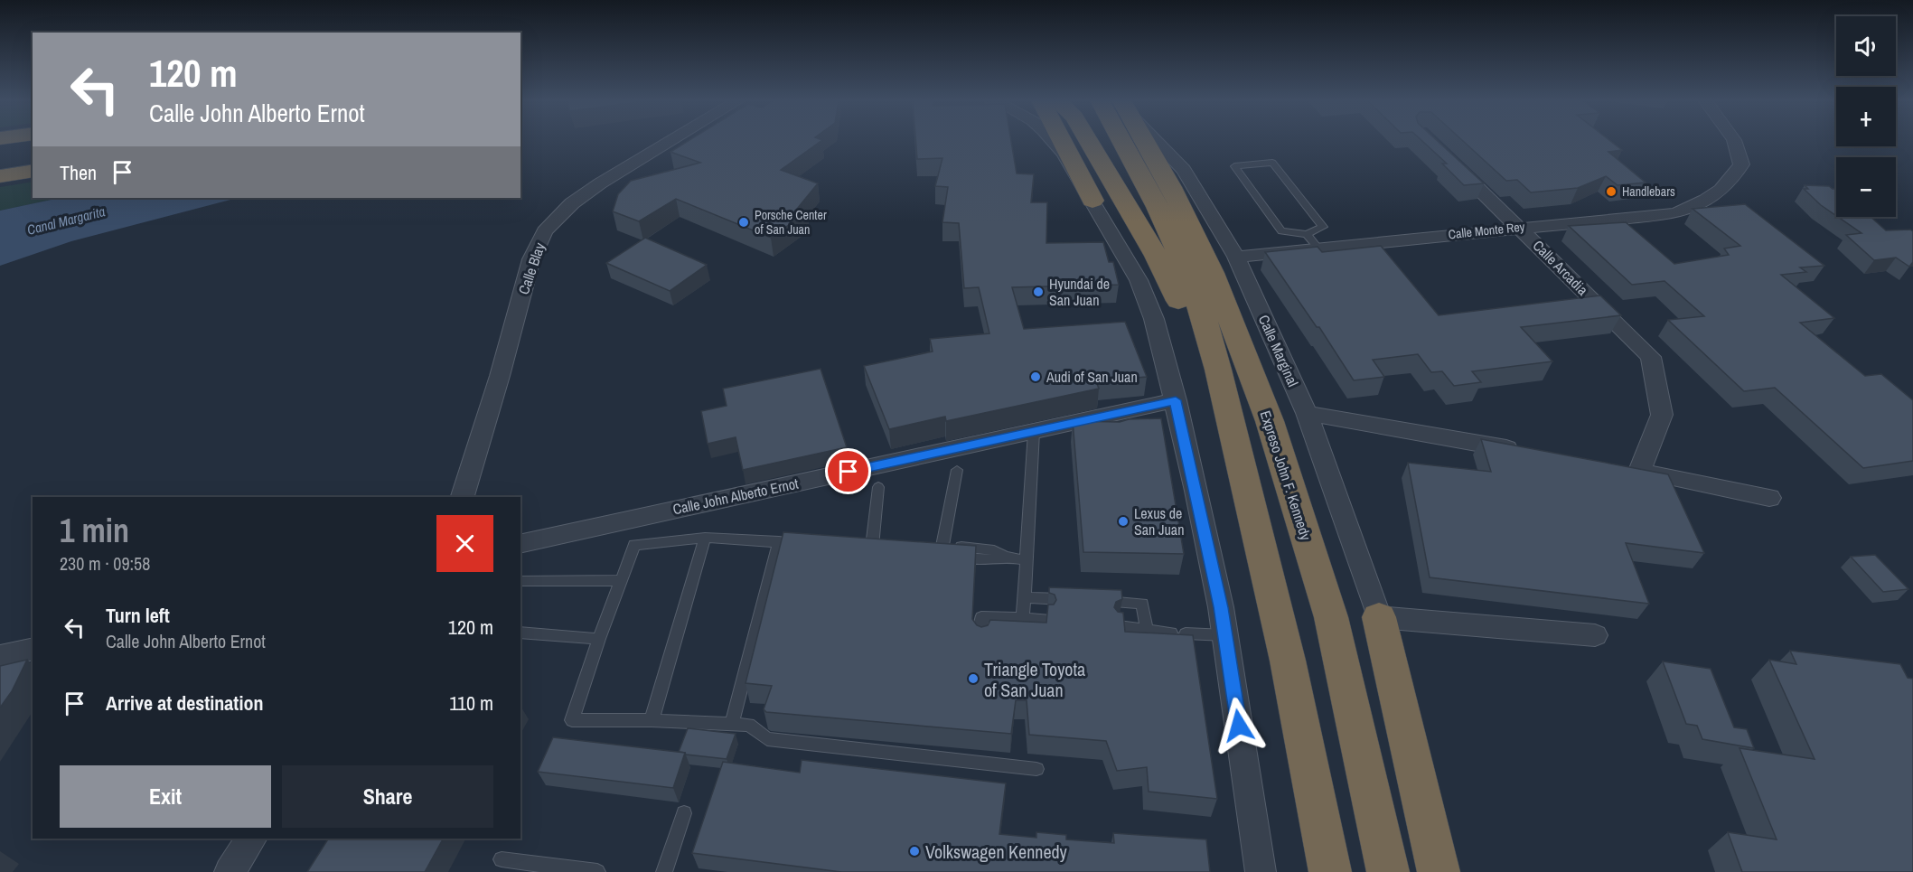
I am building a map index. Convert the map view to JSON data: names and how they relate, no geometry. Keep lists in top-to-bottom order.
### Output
{
  "streets": {
    "highway": ["Expreso John F. Kennedy"],
    "street": [
      "Calle Monte Rey",
      "Calle Arcadia",
      "Calle Blay",
      "Calle Marginal",
      "Calle John Alberto Ernot"
    ]
  },
  "crossings": [
    ["Calle Monte Rey", "Calle Arcadia"],
    ["Calle Monte Rey", "Calle Marginal"]
  ],
  "water": ["Canal Margarita"],
  "places": [
    "Handlebars",
    "Porsche Center of San Juan",
    "Hyundai de San Juan",
    "Audi of San Juan",
    "Lexus de San Juan",
    "Triangle Toyota of San Juan",
    "Volkswagen Kennedy"
  ],
  "page": {
    "map_buttons": ["+", "−"],
    "turn": ["120 m", "Calle John Alberto Ernot"],
    "then": "Then",
    "heading": ["1 min", "230 m · 09:58"],
    "list": [
      {
        "name": "Turn left",
        "note": "Calle John Alberto Ernot",
        "value": "120 m"
      },
      {
        "name": "Arrive at destination",
        "value": "110 m"
      }
    ],
    "buttons": ["Exit", "Share"]
  }
}
